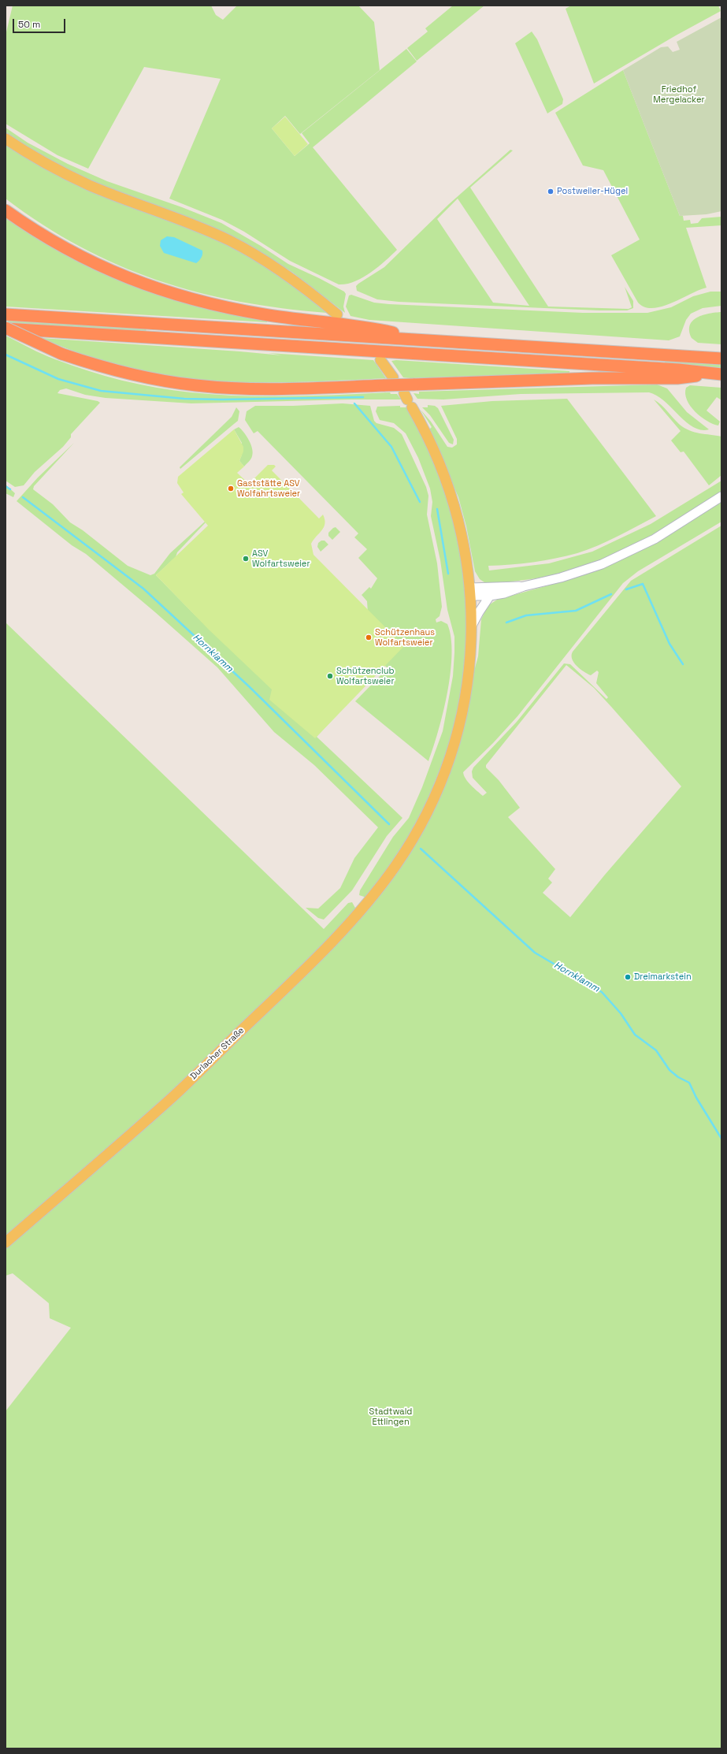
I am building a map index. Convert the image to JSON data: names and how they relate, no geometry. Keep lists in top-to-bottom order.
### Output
{
  "streets": {
    "main road": ["Durlacher Straße"]
  },
  "water": ["Hornklamm"],
  "parks": ["Friedhof Mergelacker", "Stadtwald Ettlingen"],
  "places": [
    "Postweiler-Hügel",
    "Gaststätte ASV Wolfahrtsweier",
    "ASV Wolfartsweier",
    "Schützenhaus Wolfartsweier",
    "Schützenclub Wolfartsweier",
    "Dreimarkstein"
  ],
  "scale_bar": "50 m"
}
